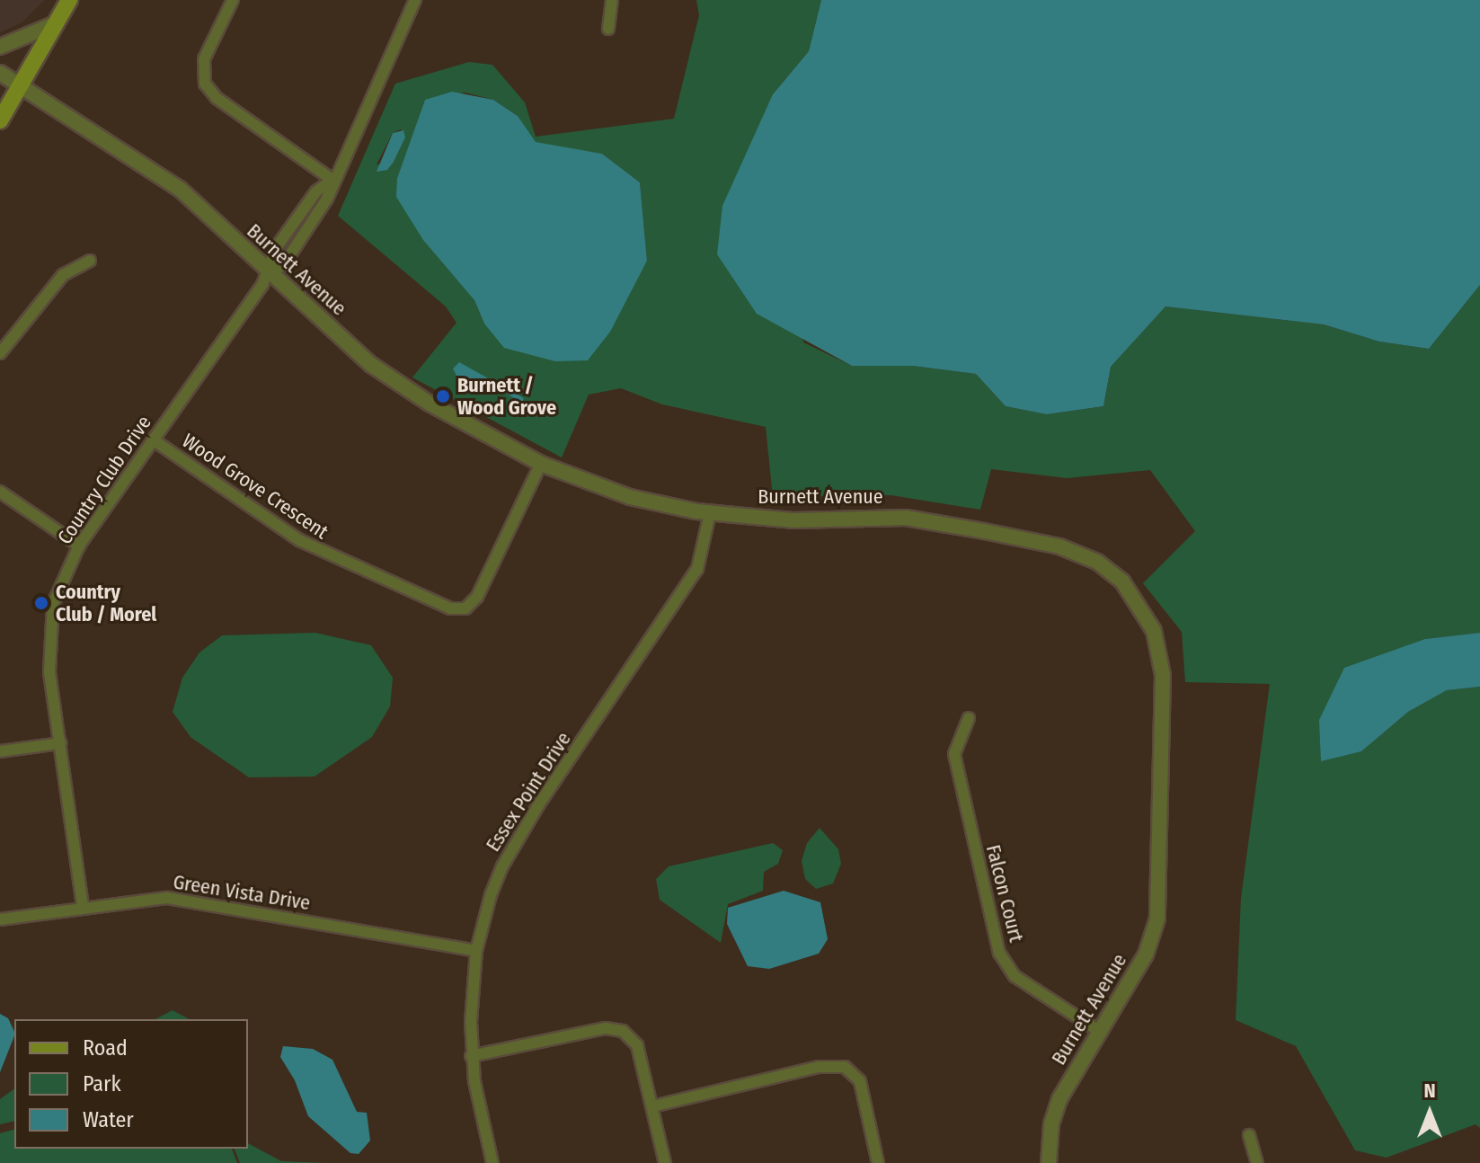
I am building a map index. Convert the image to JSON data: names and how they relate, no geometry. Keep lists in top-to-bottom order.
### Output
{
  "streets": {
    "street": [
      "Burnett Avenue",
      "Country Club Drive",
      "Wood Grove Crescent",
      "Essex Point Drive",
      "Green Vista Drive",
      "Falcon Court"
    ]
  },
  "crossings": [
    ["Burnett Avenue", "Country Club Drive"],
    ["Burnett Avenue", "Wood Grove Crescent"],
    ["Burnett Avenue", "Essex Point Drive"],
    ["Burnett Avenue", "Falcon Court"],
    ["Country Club Drive", "Wood Grove Crescent"],
    ["Country Club Drive", "Green Vista Drive"],
    ["Essex Point Drive", "Green Vista Drive"]
  ],
  "places": ["Burnett / Wood Grove", "Country Club / Morel"],
  "legend": ["Road", "Park", "Water"],
  "north": "top"
}
